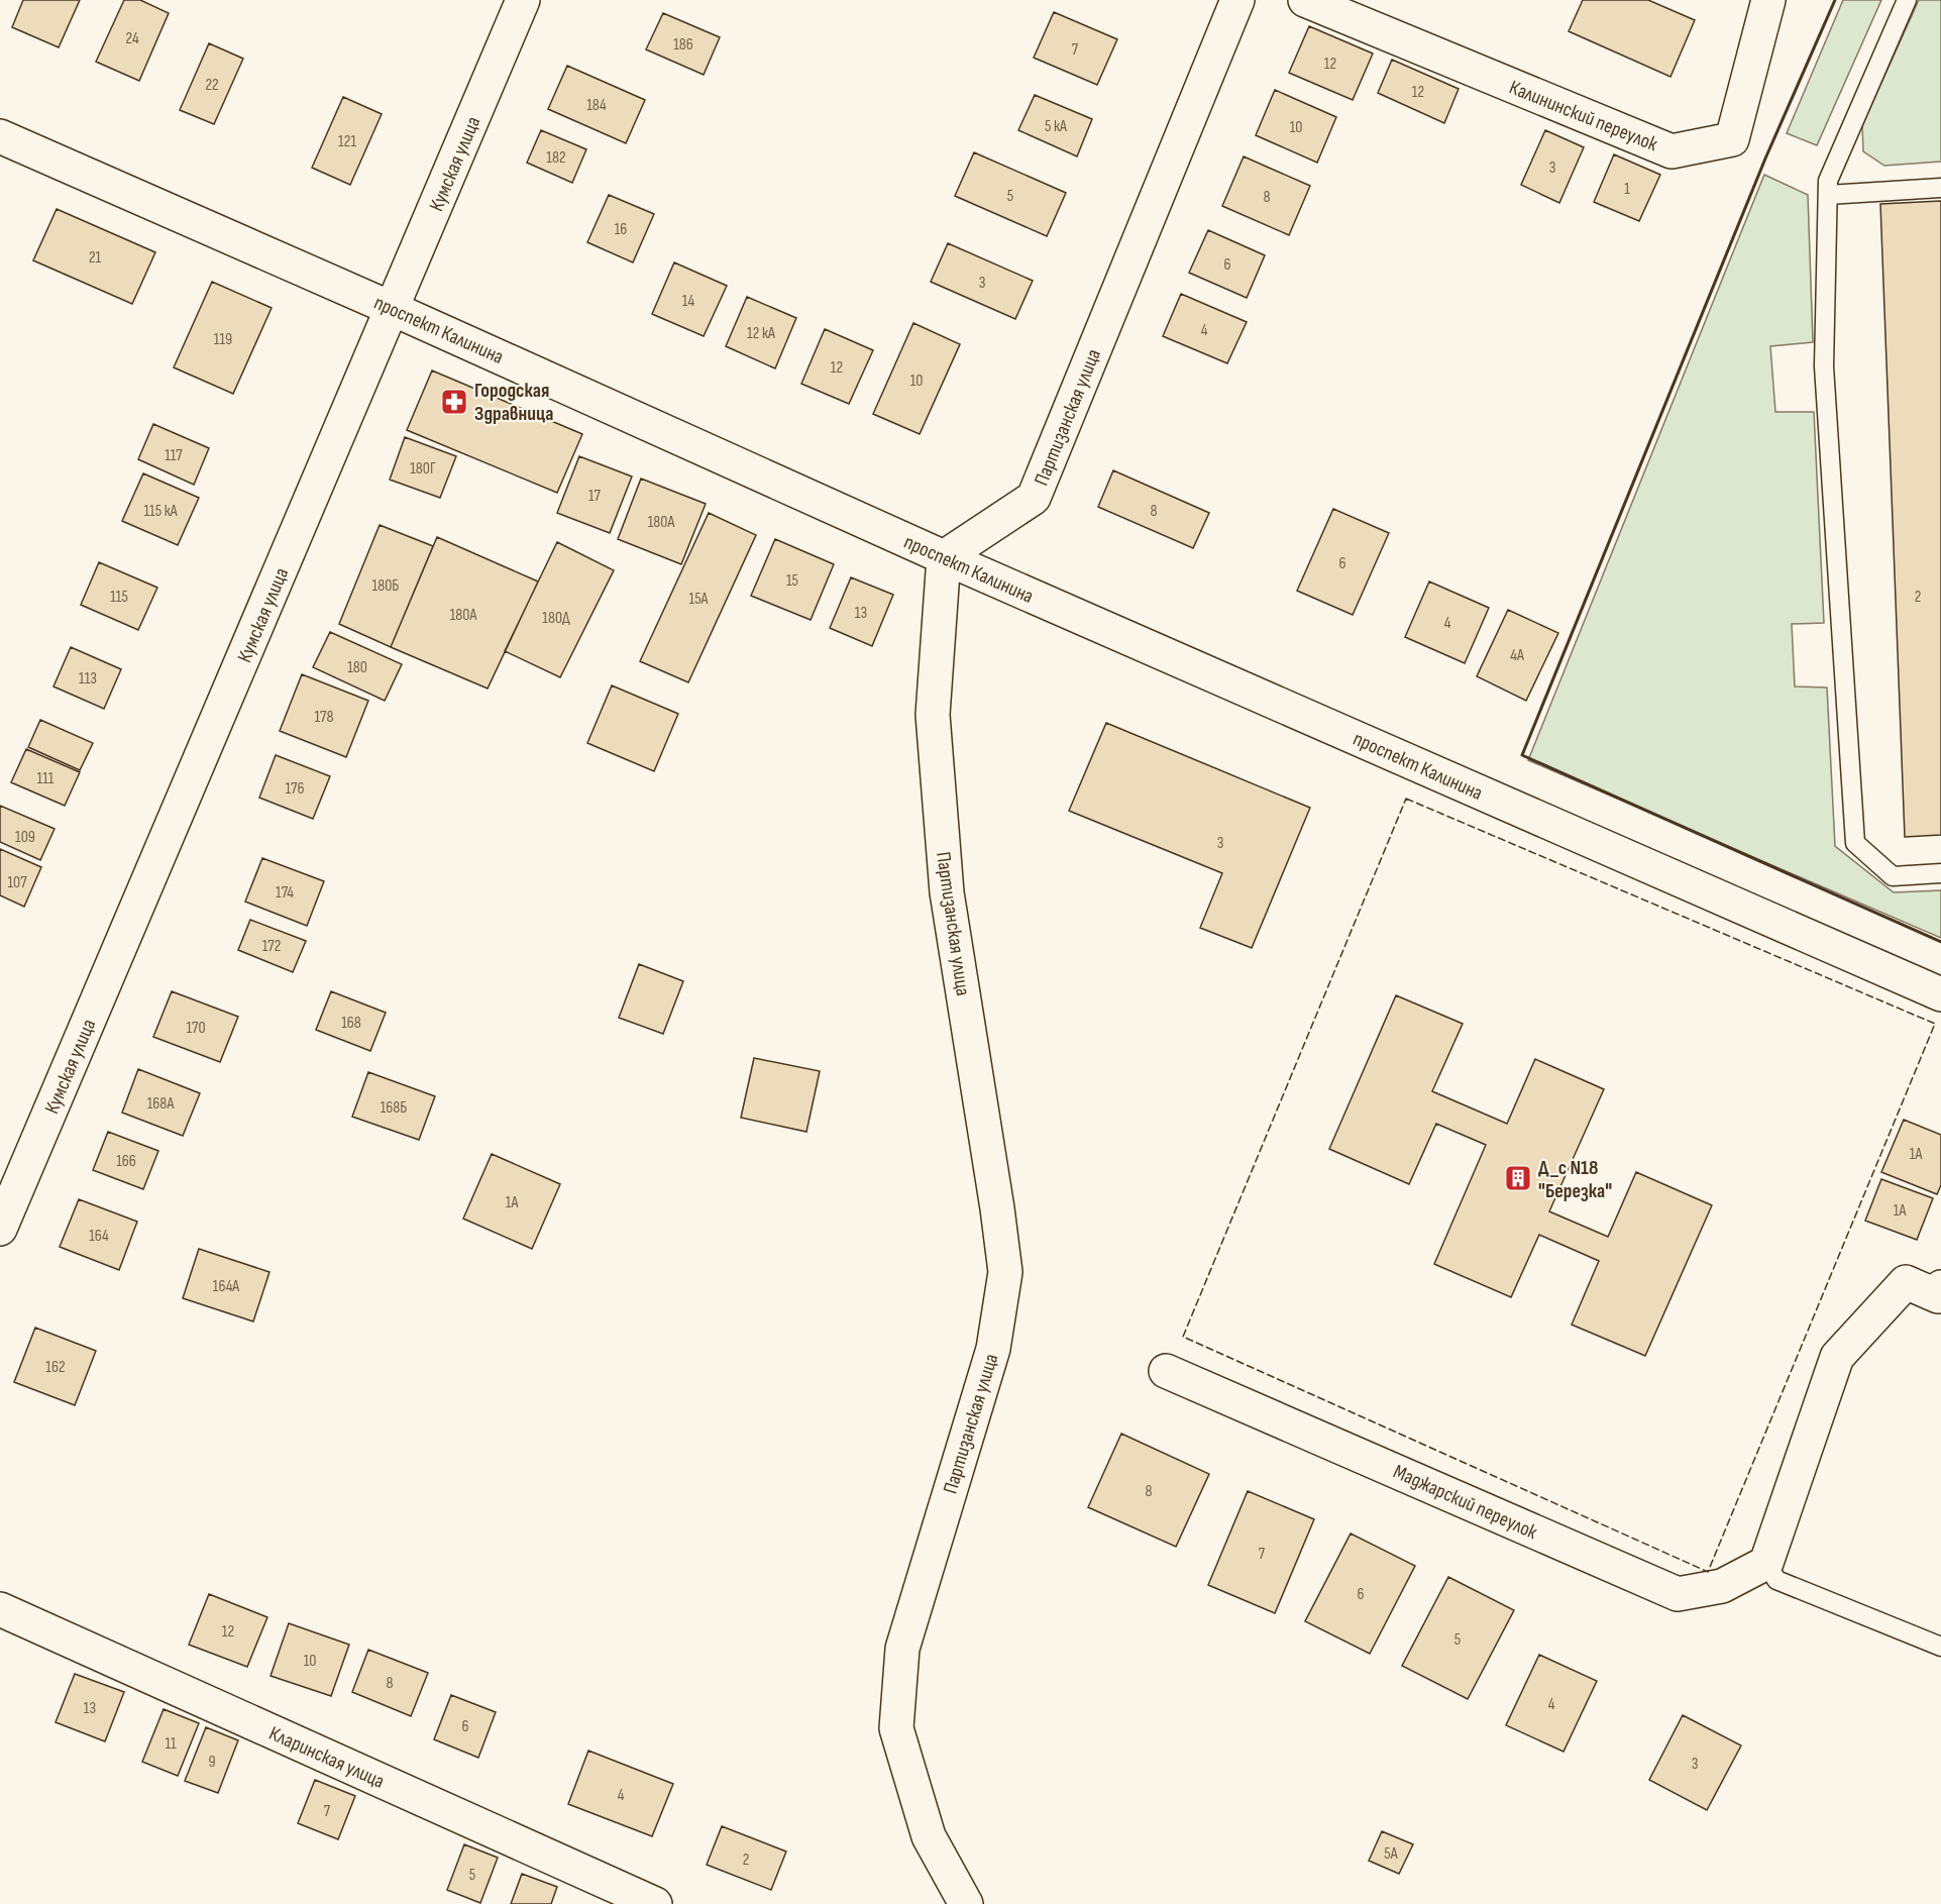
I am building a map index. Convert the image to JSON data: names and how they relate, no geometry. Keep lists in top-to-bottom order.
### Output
{
  "streets": {
    "street": [
      "Калининский переулок",
      "Кумская улица",
      "проспект Калинина",
      "Партизанская улица",
      "Маджарский переулок",
      "Кларинская улица"
    ]
  },
  "crossings": [
    ["Кумская улица", "проспект Калинина"],
    ["проспект Калинина", "Партизанская улица"]
  ],
  "places": {
    "pharmacy": ["Городская Здравница"],
    "building": ["Д_с N18 \"Березка\""]
  },
  "house_numbers": [
    "24",
    "186",
    "7",
    "12",
    "22",
    "12",
    "184",
    "5 кА",
    "10",
    "121",
    "182",
    "3",
    "1",
    "5",
    "8",
    "16",
    "21",
    "6",
    "3",
    "14",
    "4",
    "12 кА",
    "119",
    "12",
    "10",
    "117",
    "180Г",
    "17",
    "115 кА",
    "8",
    "180А",
    "6",
    "15",
    "180Б",
    "115",
    "2",
    "15А",
    "13",
    "180А",
    "180Д",
    "4",
    "4А",
    "180",
    "113",
    "178",
    "111",
    "176",
    "109",
    "3",
    "107",
    "174",
    "172",
    "168",
    "170",
    "168А",
    "168Б",
    "1А",
    "166",
    "1А",
    "1А",
    "164",
    "164А",
    "162",
    "8",
    "7",
    "6",
    "12",
    "5",
    "10",
    "8",
    "4",
    "13",
    "6",
    "11",
    "9",
    "3",
    "4",
    "7",
    "5А",
    "2",
    "5"
  ]
}
